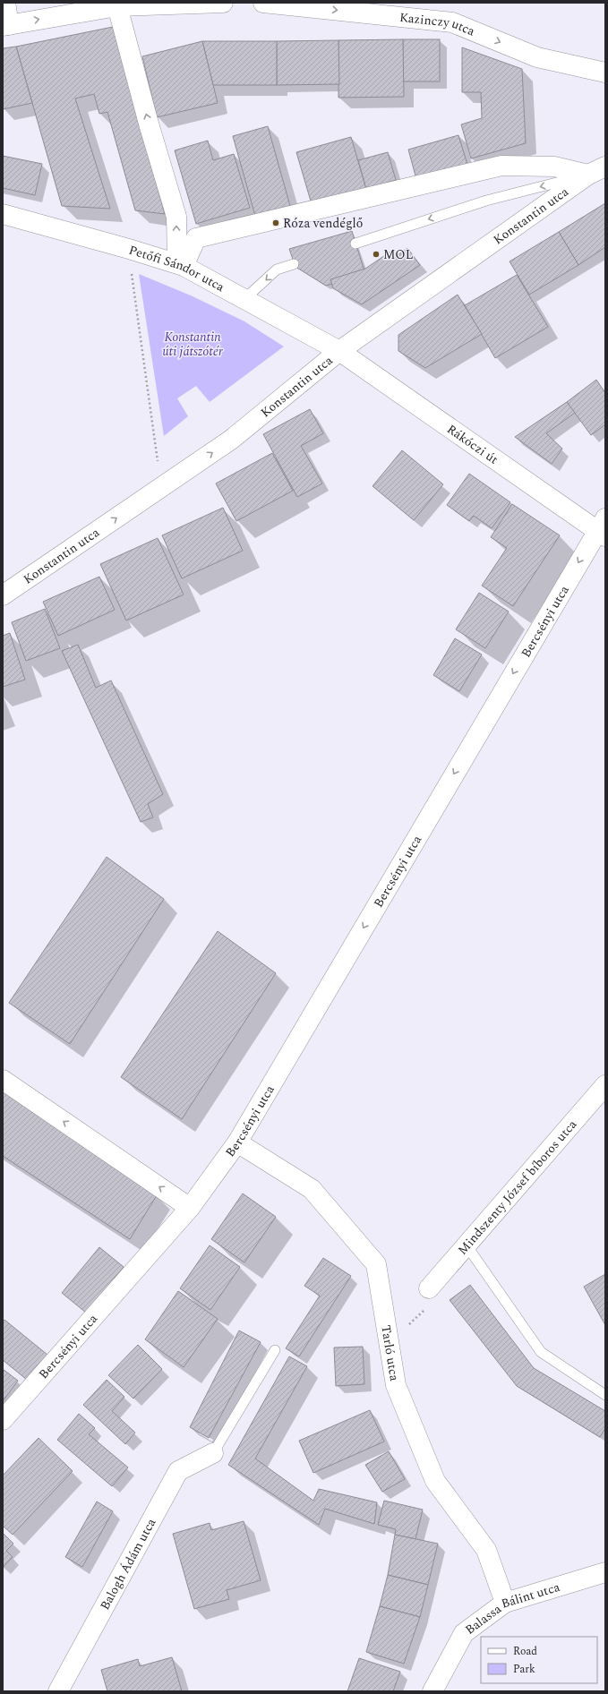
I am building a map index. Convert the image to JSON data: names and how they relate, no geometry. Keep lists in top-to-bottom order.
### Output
{
  "streets": {
    "street": [
      "Kazinczy utca",
      "Konstantin utca",
      "Petőfi Sándor utca",
      "Rákóczi út",
      "Bercsényi utca",
      "Mindszenty József bíboros utca",
      "Tarló utca",
      "Balogh Ádám utca",
      "Balassa Bálint utca"
    ]
  },
  "crossings": [
    ["Konstantin utca", "Petőfi Sándor utca"],
    ["Konstantin utca", "Rákóczi út"],
    ["Petőfi Sándor utca", "Rákóczi út"],
    ["Rákóczi út", "Bercsényi utca"],
    ["Bercsényi utca", "Tarló utca"],
    ["Tarló utca", "Balassa Bálint utca"]
  ],
  "one_way": ["Kazinczy utca", "Konstantin utca", "Bercsényi utca"],
  "parks": ["Konstantin úti játszótér"],
  "places": ["Róza vendéglő", "MOL"],
  "legend": ["Road", "Park"]
}
